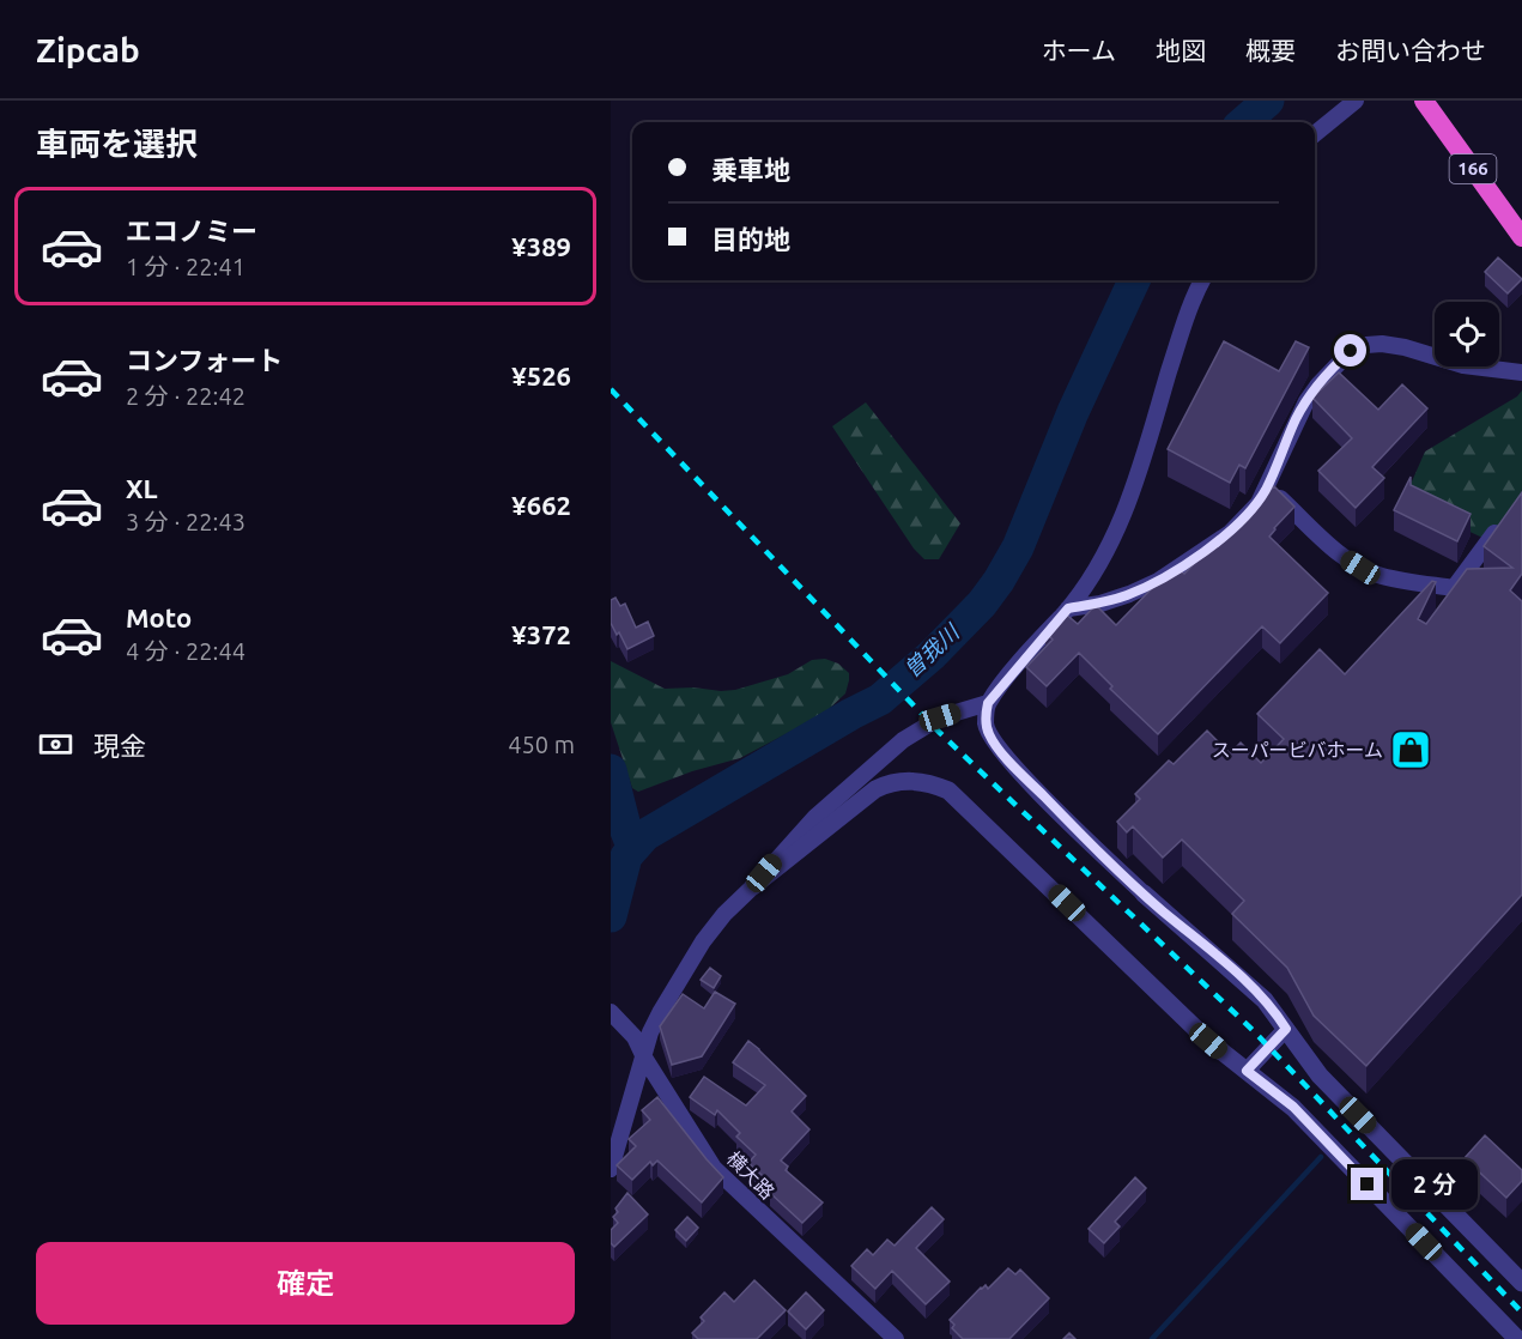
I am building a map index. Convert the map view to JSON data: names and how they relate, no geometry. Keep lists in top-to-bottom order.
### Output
{
  "streets": {
    "highway": ["166"],
    "street": ["横大路"]
  },
  "water": ["曽我川"],
  "places": {
    "shop": ["スーパービバホーム"]
  },
  "page": {
    "header": "Zipcab",
    "nav": [
      "ホーム",
      "地図",
      "概要",
      "お問い合わせ"
    ],
    "heading": "車両を選択",
    "banner": ["乗車地", "目的地"],
    "list": [
      {
        "name": "エコノミー",
        "note": "1 分 · 22:41",
        "value": "¥389"
      },
      {
        "name": "コンフォート",
        "note": "2 分 · 22:42",
        "value": "¥526"
      },
      {
        "name": "XL",
        "note": "3 分 · 22:43",
        "value": "¥662"
      },
      {
        "name": "Moto",
        "note": "4 分 · 22:44",
        "value": "¥372"
      }
    ],
    "pay": ["現金", "450 m"],
    "bubble": "2 分",
    "buttons": "確定"
  }
}
